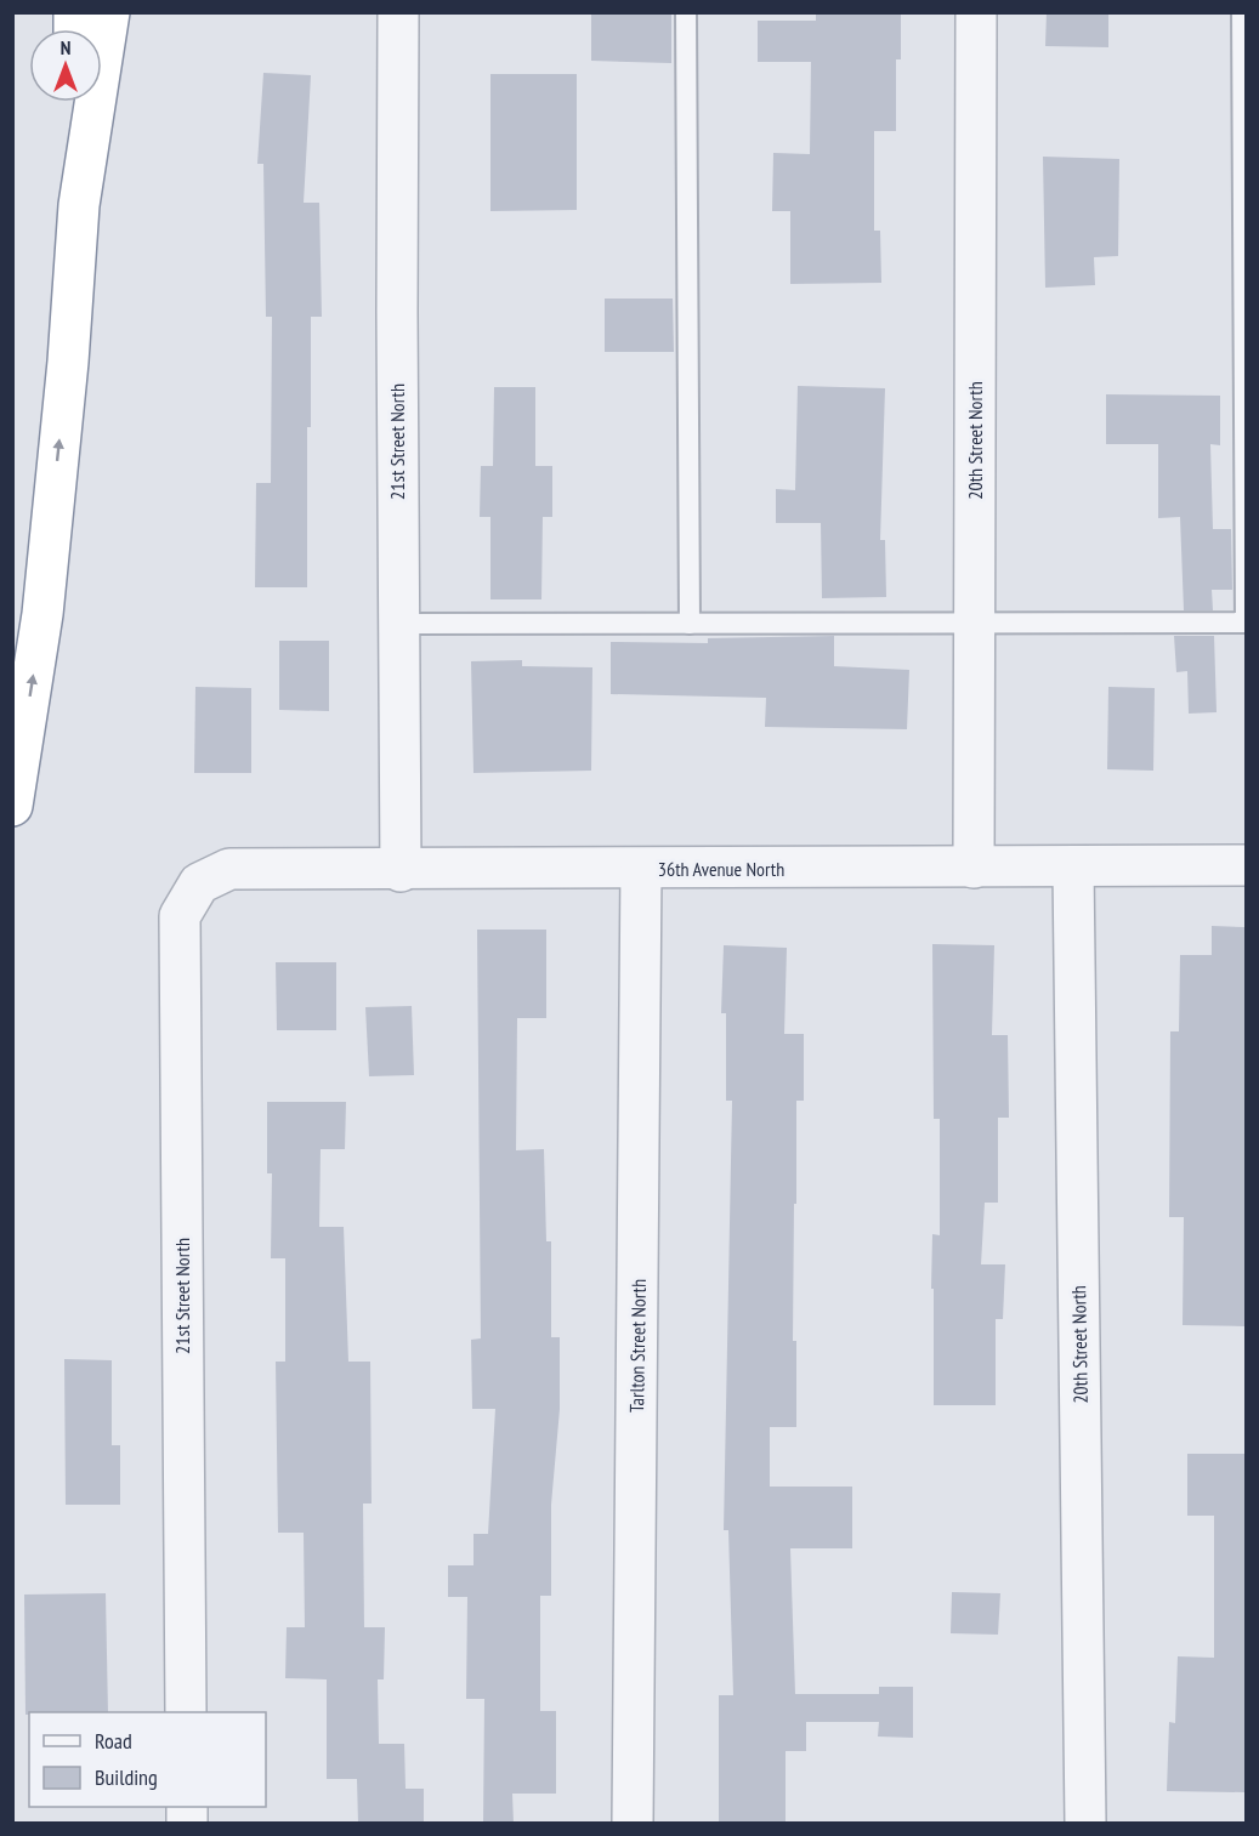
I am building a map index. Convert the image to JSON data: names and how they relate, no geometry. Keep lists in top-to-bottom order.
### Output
{
  "streets": {
    "street": [
      "20th Street North",
      "21st Street North",
      "36th Avenue North",
      "Tarlton Street North"
    ]
  },
  "crossings": [
    ["20th Street North", "36th Avenue North"],
    ["21st Street North", "36th Avenue North"],
    ["36th Avenue North", "Tarlton Street North"]
  ],
  "legend": ["Road", "Building"],
  "north": "top"
}
